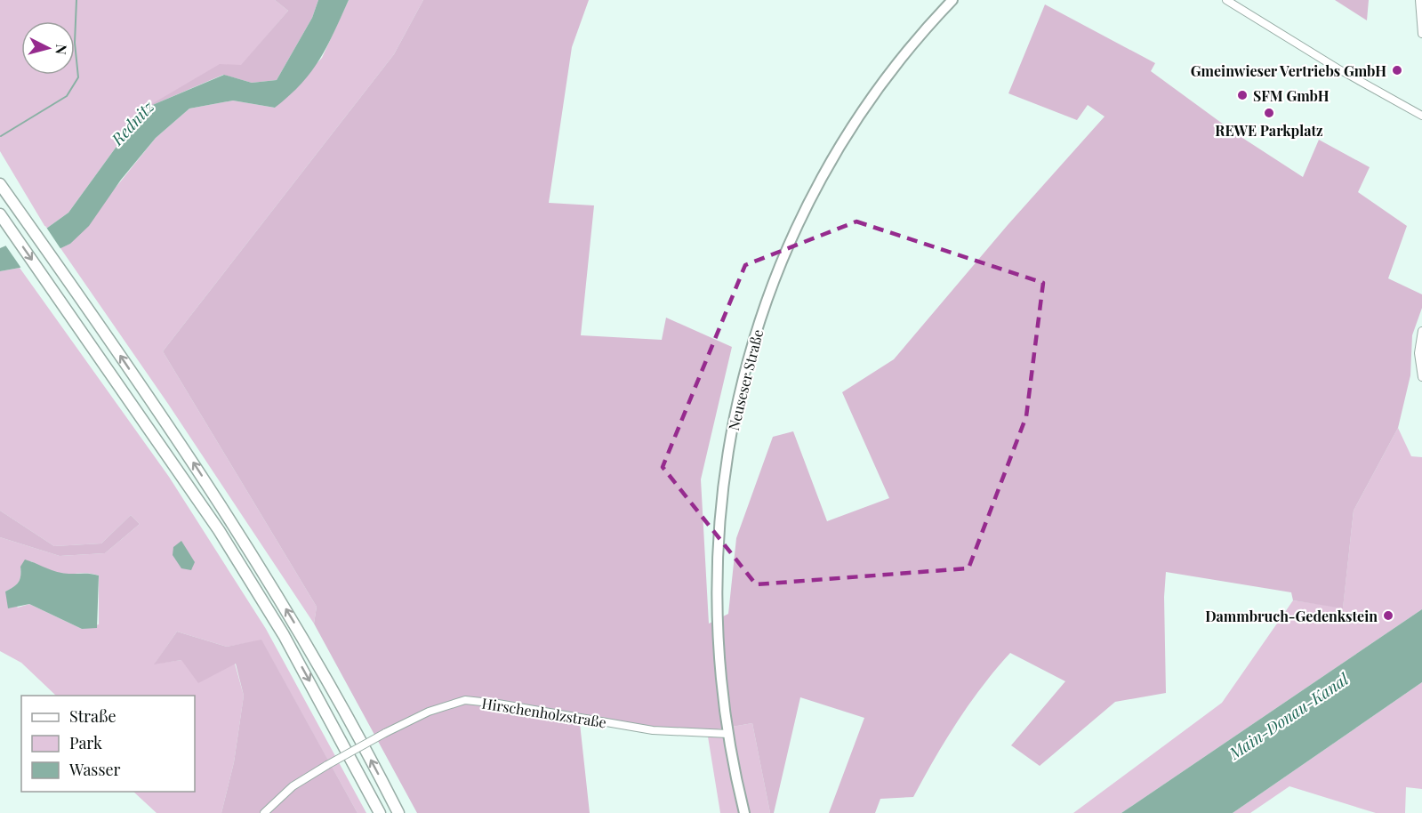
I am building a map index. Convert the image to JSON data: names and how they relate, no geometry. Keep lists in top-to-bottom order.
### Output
{
  "streets": {
    "main road": ["Neuseser Straße"],
    "street": ["Hirschenholzstraße"]
  },
  "crossings": [
    ["Neuseser Straße", "Hirschenholzstraße"]
  ],
  "water": ["Rednitz", "Main-Donau-Kanal"],
  "places": [
    "Gmeinwieser Vertriebs GmbH",
    "SFM GmbH",
    "REWE Parkplatz",
    "Dammbruch-Gedenkstein"
  ],
  "legend": ["Straße", "Park", "Wasser"],
  "north": "right"
}
